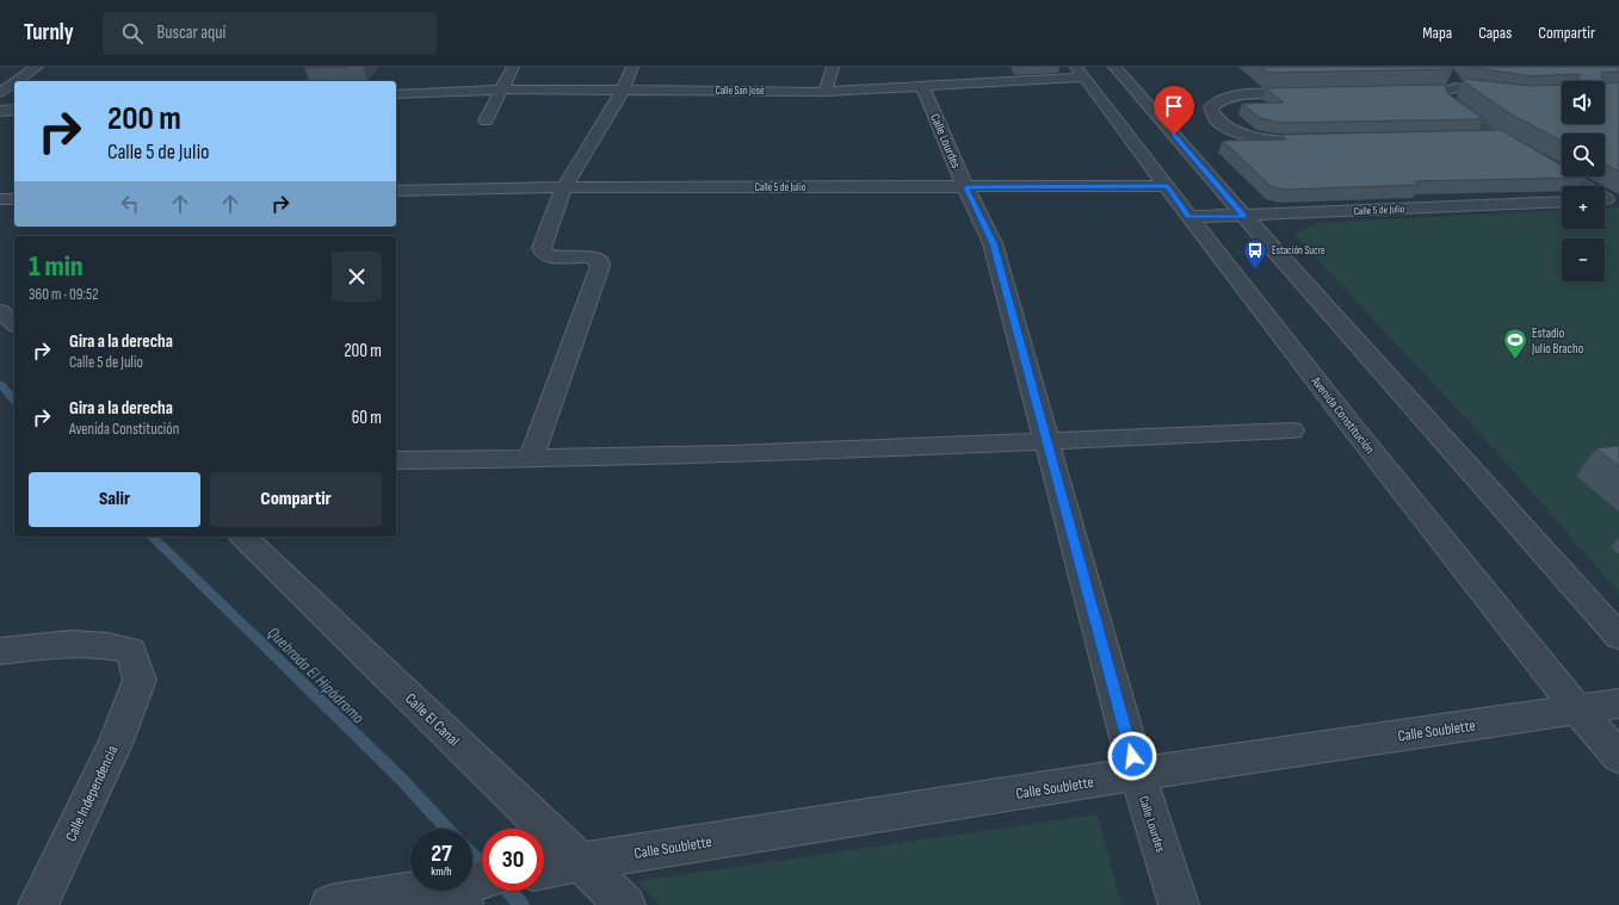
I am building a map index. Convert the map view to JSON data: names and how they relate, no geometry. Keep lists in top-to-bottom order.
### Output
{
  "streets": {
    "street": [
      "Calle San José",
      "Calle Lourdes",
      "Calle 5 de Julio",
      "Avenida Constitución",
      "Calle El Canal",
      "Calle Soublette",
      "Calle Independencia"
    ]
  },
  "crossings": [
    ["Calle San José", "Calle Lourdes"],
    ["Calle San José", "Avenida Constitución"],
    ["Calle Lourdes", "Calle 5 de Julio"],
    ["Calle Lourdes", "Calle Soublette"],
    ["Calle 5 de Julio", "Avenida Constitución"],
    ["Avenida Constitución", "Calle Soublette"],
    ["Calle El Canal", "Calle Soublette"]
  ],
  "water": ["Quebrada El Hipódromo"],
  "places": {
    "bus stop": ["Estación Sucre"],
    "sports": ["Estadio Julio Bracho"]
  },
  "page": {
    "header": "Turnly",
    "search": "Buscar aquí",
    "nav": ["Mapa", "Capas", "Compartir"],
    "map_buttons": ["+", "−"],
    "turn": ["200 m", "Calle 5 de Julio"],
    "heading": ["1 min", "360 m · 09:52"],
    "list": [
      {
        "name": "Gira a la derecha",
        "note": "Calle 5 de Julio",
        "value": "200 m"
      },
      {
        "name": "Gira a la derecha",
        "note": "Avenida Constitución",
        "value": "60 m"
      }
    ],
    "buttons": ["Salir", "Compartir"],
    "speed": "27 km/h",
    "limit": "30"
  }
}
